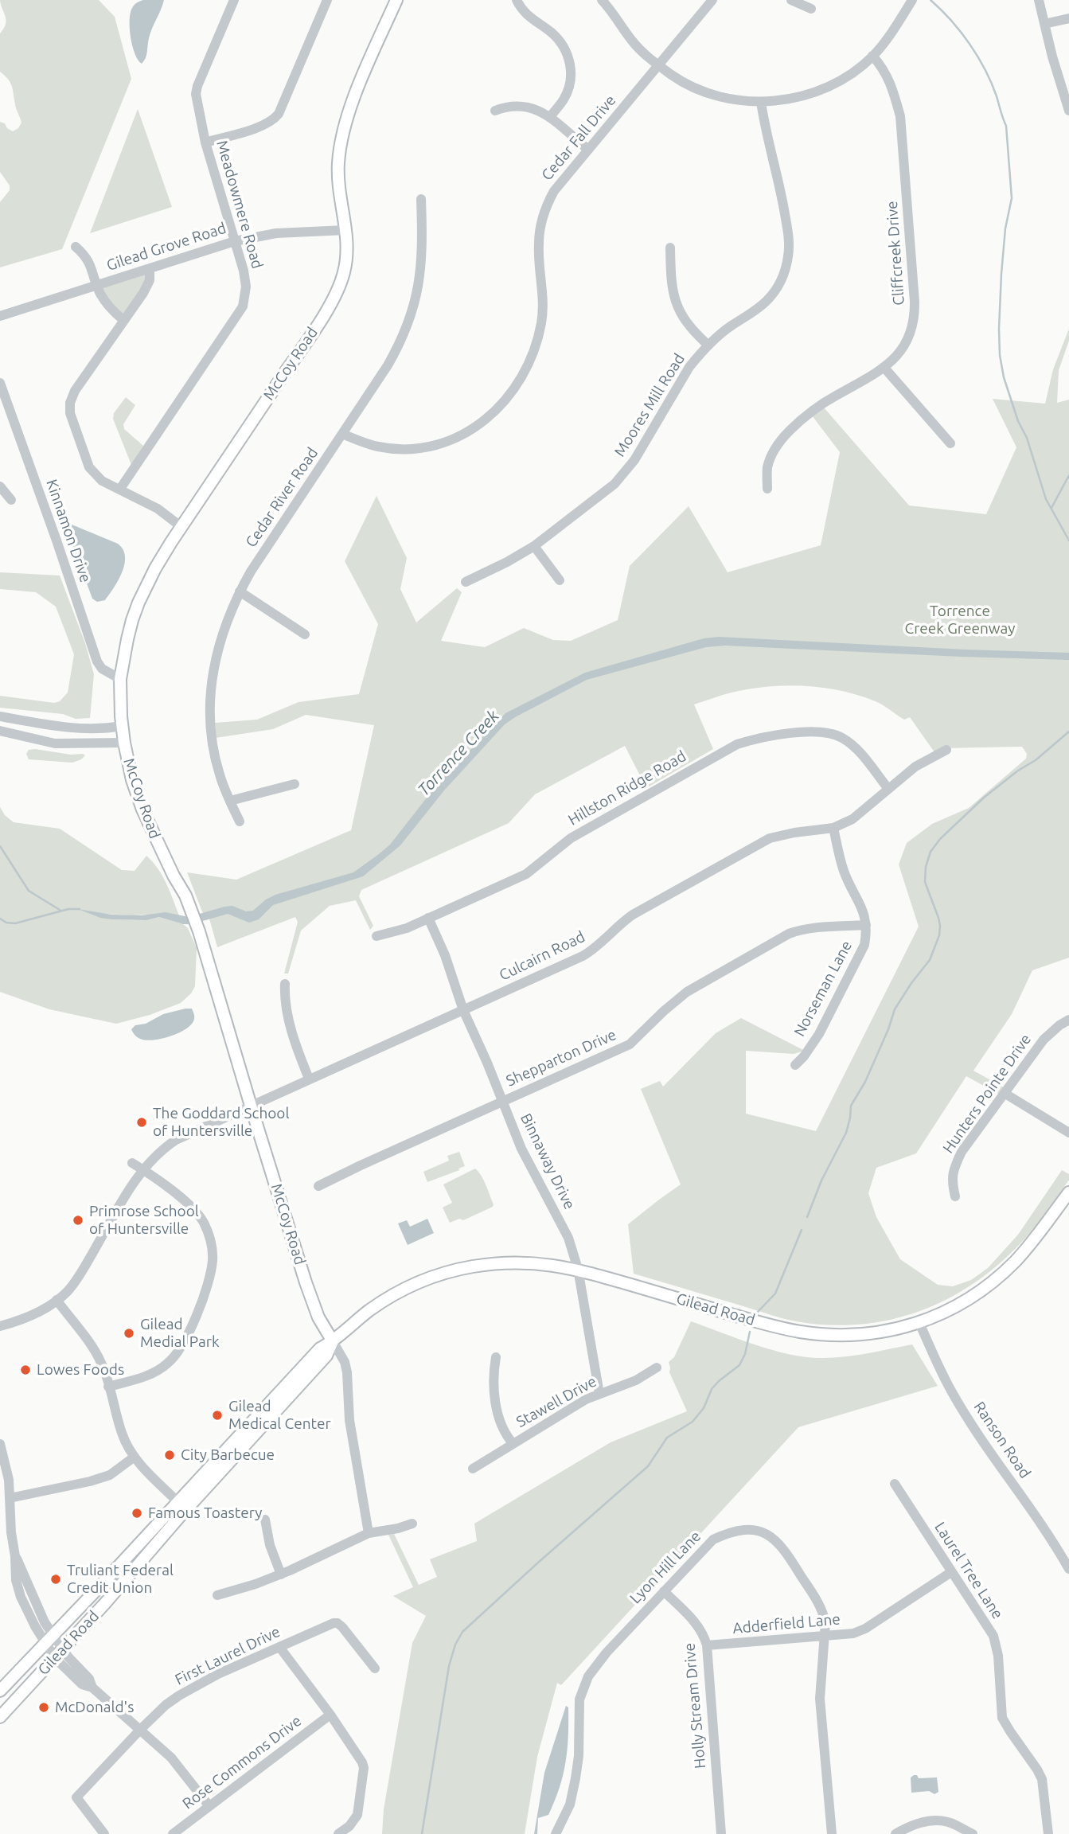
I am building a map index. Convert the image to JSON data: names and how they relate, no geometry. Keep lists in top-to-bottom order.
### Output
{
  "streets": {
    "main road": ["McCoy Road", "Gilead Road"],
    "street": [
      "Cedar Fall Drive",
      "Meadowmere Road",
      "Gilead Grove Road",
      "Cliffcreek Drive",
      "Moores Mill Road",
      "Cedar River Road",
      "Kinnamon Drive",
      "Hillston Ridge Road",
      "Culcairn Road",
      "Norseman Lane",
      "Shepparton Drive",
      "Hunters Pointe Drive",
      "Binnaway Drive",
      "Stawell Drive",
      "Ranson Road",
      "Lyon Hill Lane",
      "Laurel Tree Lane",
      "Adderfield Lane",
      "First Laurel Drive",
      "Holly Stream Drive",
      "Rose Commons Drive"
    ]
  },
  "crossings": [
    ["Cedar Fall Drive", "Cedar River Road"],
    ["Meadowmere Road", "Gilead Grove Road"],
    ["Gilead Grove Road", "McCoy Road"],
    ["McCoy Road", "Kinnamon Drive"],
    ["McCoy Road", "Culcairn Road"],
    ["McCoy Road", "Gilead Road"],
    ["Hillston Ridge Road", "Culcairn Road"],
    ["Hillston Ridge Road", "Binnaway Drive"],
    ["Culcairn Road", "Norseman Lane"],
    ["Culcairn Road", "Binnaway Drive"],
    ["Norseman Lane", "Shepparton Drive"],
    ["Shepparton Drive", "Binnaway Drive"],
    ["Binnaway Drive", "Gilead Road"],
    ["Binnaway Drive", "Stawell Drive"],
    ["Gilead Road", "Ranson Road"],
    ["Lyon Hill Lane", "Adderfield Lane"],
    ["Lyon Hill Lane", "Holly Stream Drive"],
    ["Laurel Tree Lane", "Adderfield Lane"],
    ["Adderfield Lane", "Holly Stream Drive"]
  ],
  "water": ["Torrence Creek"],
  "parks": ["Torrence Creek Greenway"],
  "places": [
    "The Goddard School of Huntersville",
    "Primrose School of Huntersville",
    "Gilead Medial Park",
    "Lowes Foods",
    "Gilead Medical Center",
    "City Barbecue",
    "Famous Toastery",
    "Truliant Federal Credit Union",
    "McDonald's"
  ]
}
